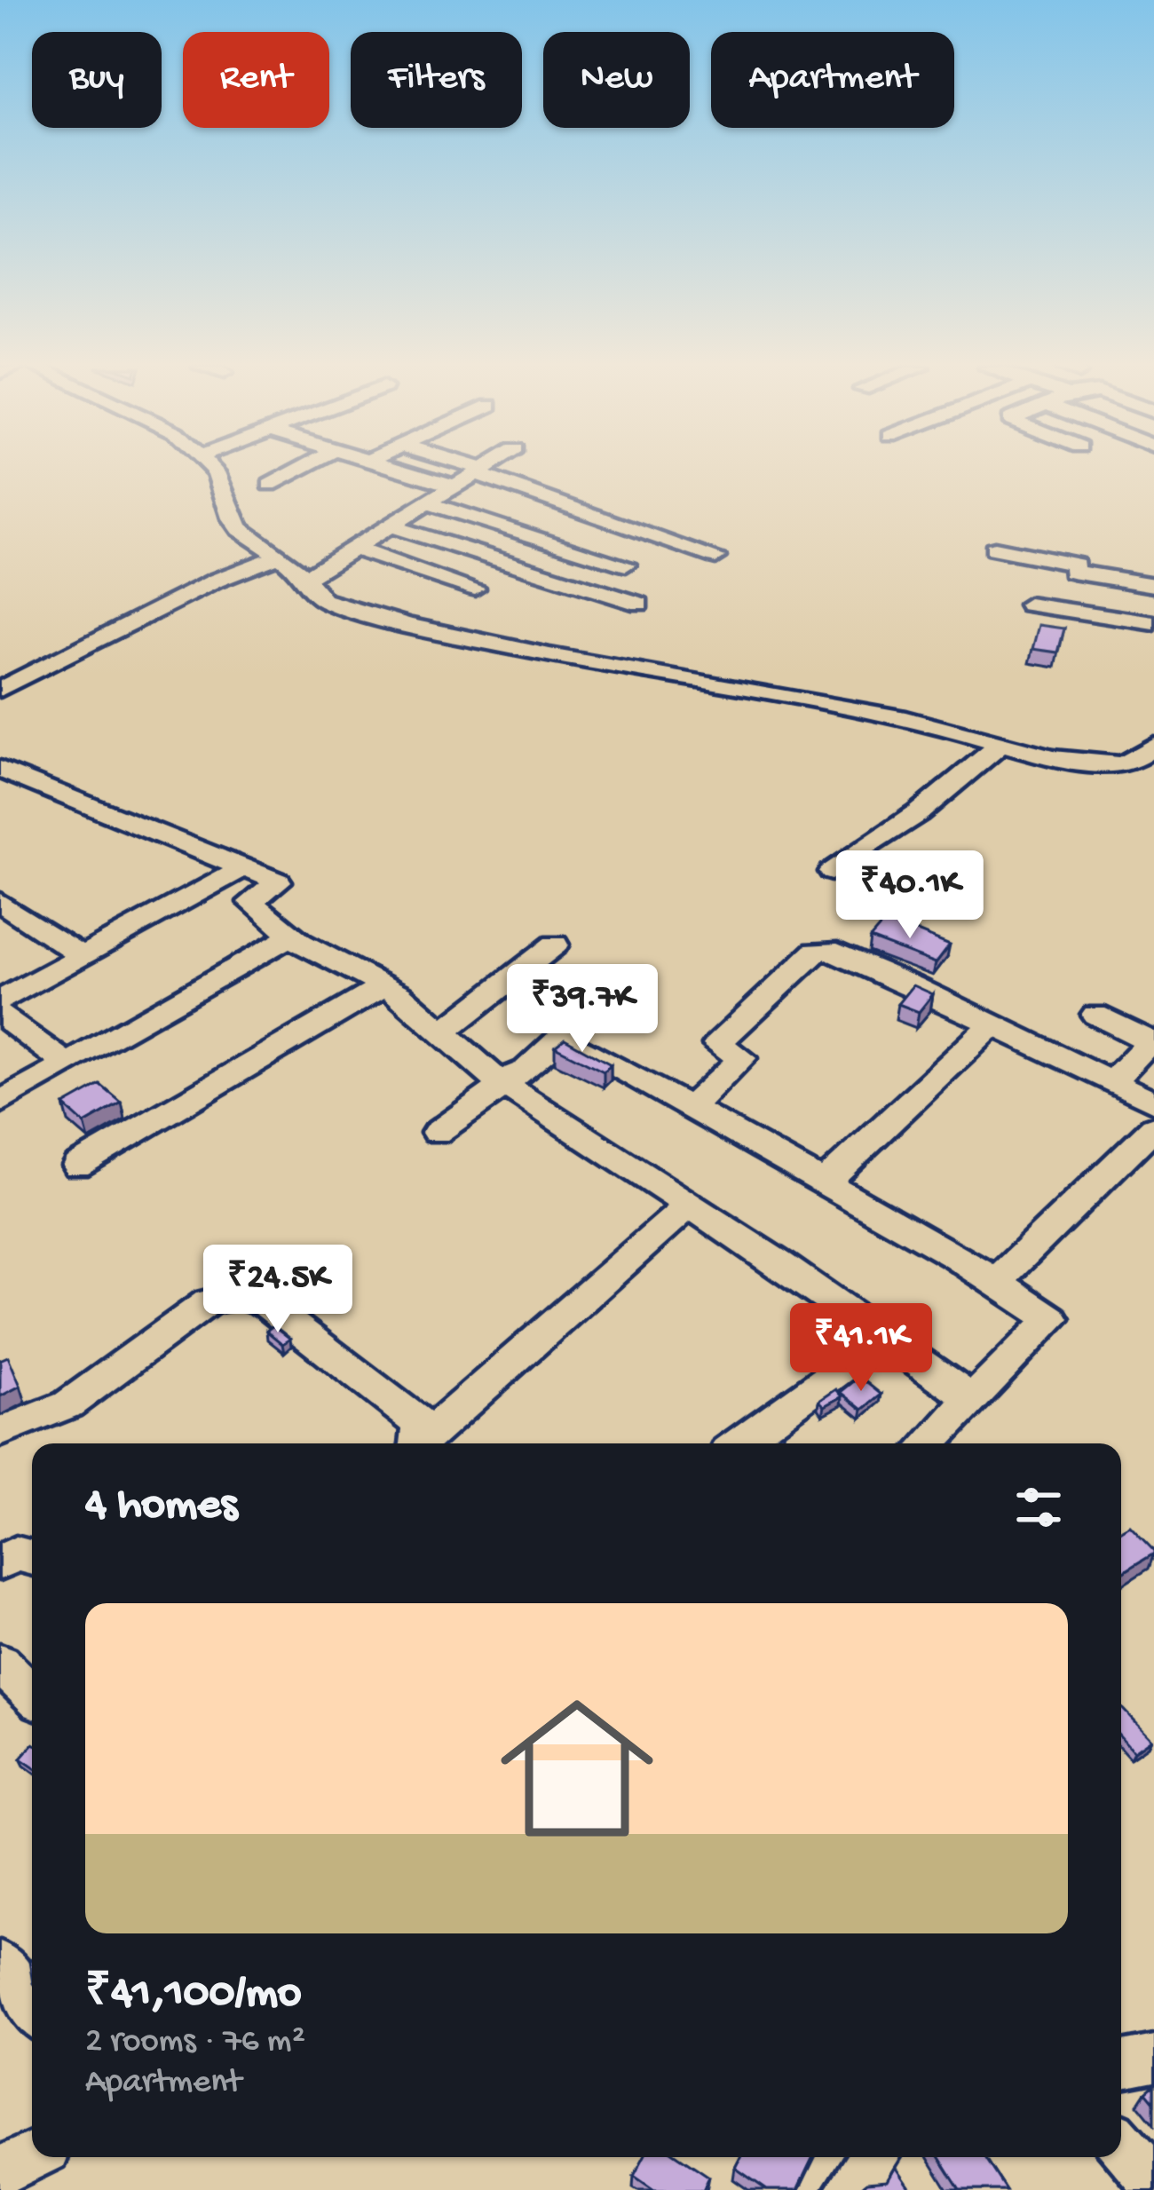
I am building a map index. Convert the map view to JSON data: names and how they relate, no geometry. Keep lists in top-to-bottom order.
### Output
{
  "page": {
    "chip": [
      "Buy",
      "Rent",
      "Filters",
      "New",
      "Apartment"
    ],
    "price": [
      "₹40.1K",
      "₹39.7K",
      "₹24.5K",
      "₹41.1K"
    ],
    "heading": "4 homes",
    "list": [
      {
        "name": "₹41,100/mo",
        "note": "2 rooms · 76 m² · Apartment"
      }
    ]
  }
}
